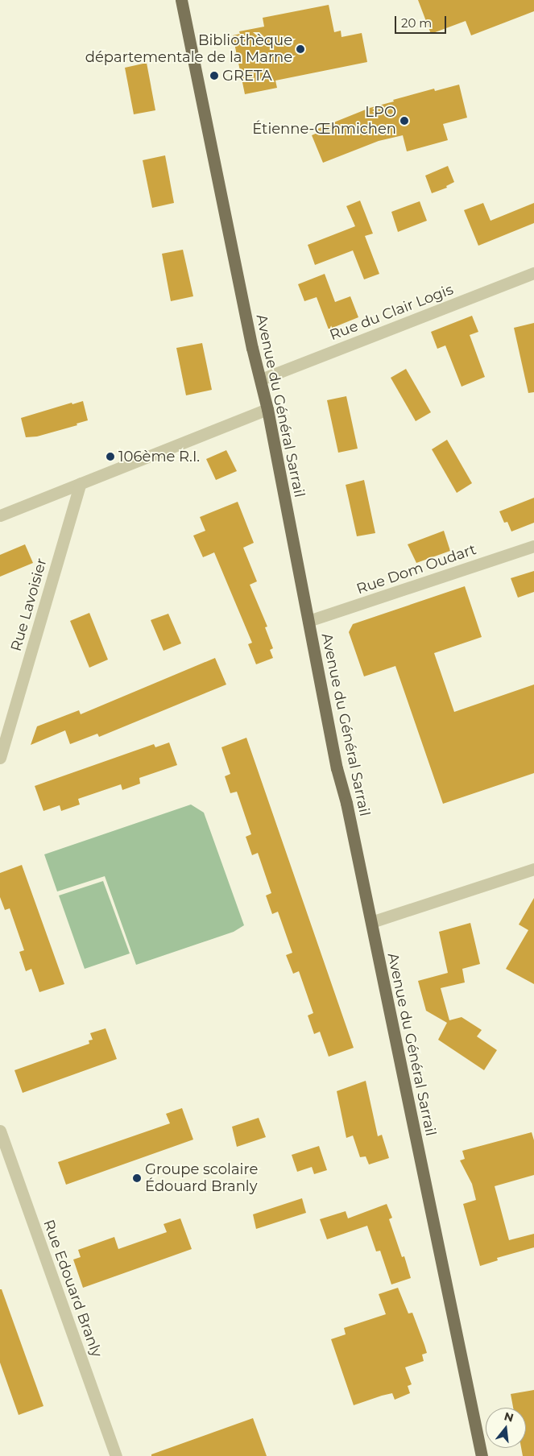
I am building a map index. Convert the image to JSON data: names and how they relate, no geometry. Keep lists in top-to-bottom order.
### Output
{
  "streets": {
    "main road": ["Avenue du Général Sarrail"],
    "street": [
      "Rue du Clair Logis",
      "Rue Dom Oudart",
      "Rue Lavoisier",
      "Rue Edouard Branly"
    ]
  },
  "crossings": [
    ["Rue du Clair Logis", "Avenue du Général Sarrail"],
    ["Avenue du Général Sarrail", "Rue Dom Oudart"]
  ],
  "places": [
    "Bibliothèque départementale de la Marne",
    "GRETA",
    "LPO Étienne-Œhmichen",
    "106ème R.I.",
    "Groupe scolaire Édouard Branly"
  ],
  "scale_bar": "20 m",
  "north": "top"
}
